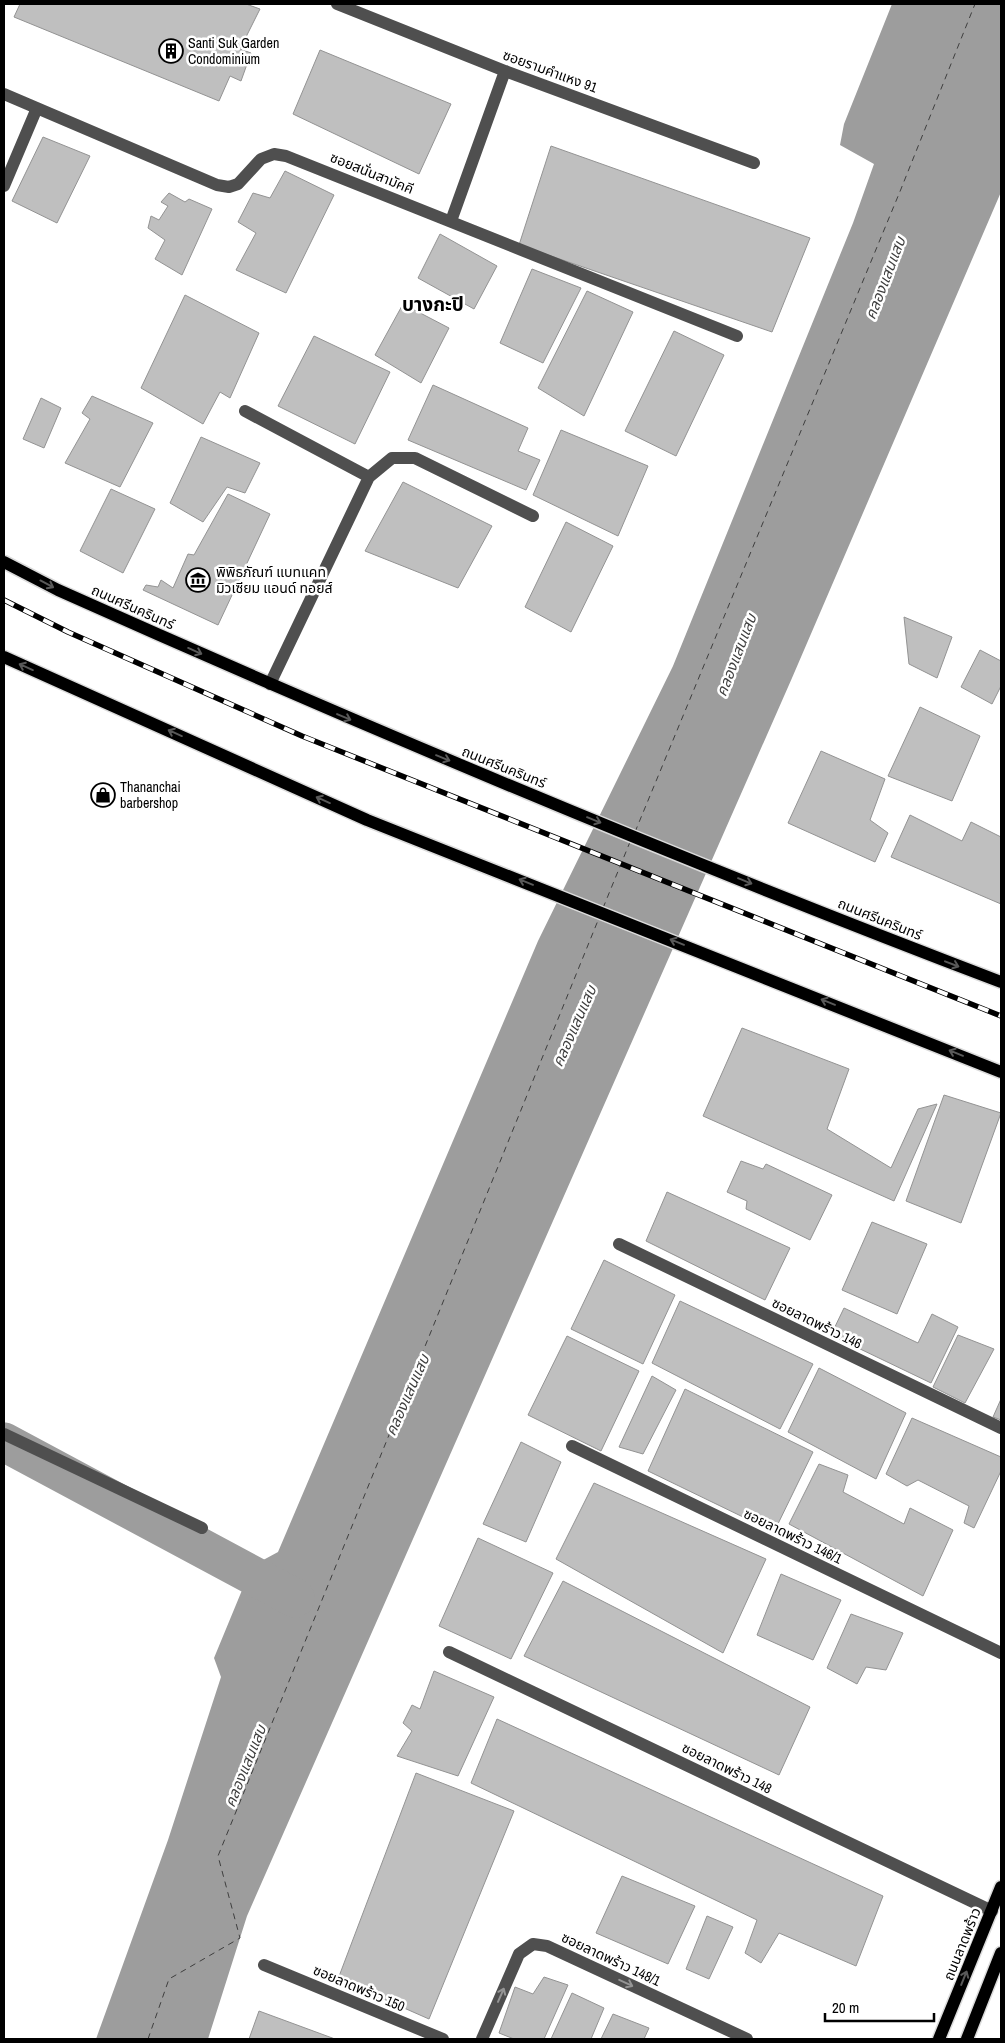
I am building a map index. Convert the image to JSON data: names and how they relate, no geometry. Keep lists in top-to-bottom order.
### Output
{
  "streets": {
    "main road": ["ถนนศรีนครินทร์", "ถนนลาดพร้าว"],
    "street": [
      "ซอยรามคำแหง 91",
      "ซอยสนั่นสามัคคี",
      "ซอยลาดพร้าว 146",
      "ซอยลาดพร้าว 146/1",
      "ซอยลาดพร้าว 148",
      "ซอยลาดพร้าว 148/1",
      "ซอยลาดพร้าว 150"
    ]
  },
  "crossings": [
    ["ซอยลาดพร้าว 148", "ถนนลาดพร้าว"]
  ],
  "districts": ["บางกะปิ"],
  "water": ["คลองแสนแสบ"],
  "places": {
    "building": ["Santi Suk Garden Condominium"],
    "museum": ["พิพิธภัณฑ์ แบทแคท มิวเซียม แอนด์ ทอยส์"],
    "shop": ["Thananchai barbershop"]
  },
  "scale_bar": "20 m"
}
